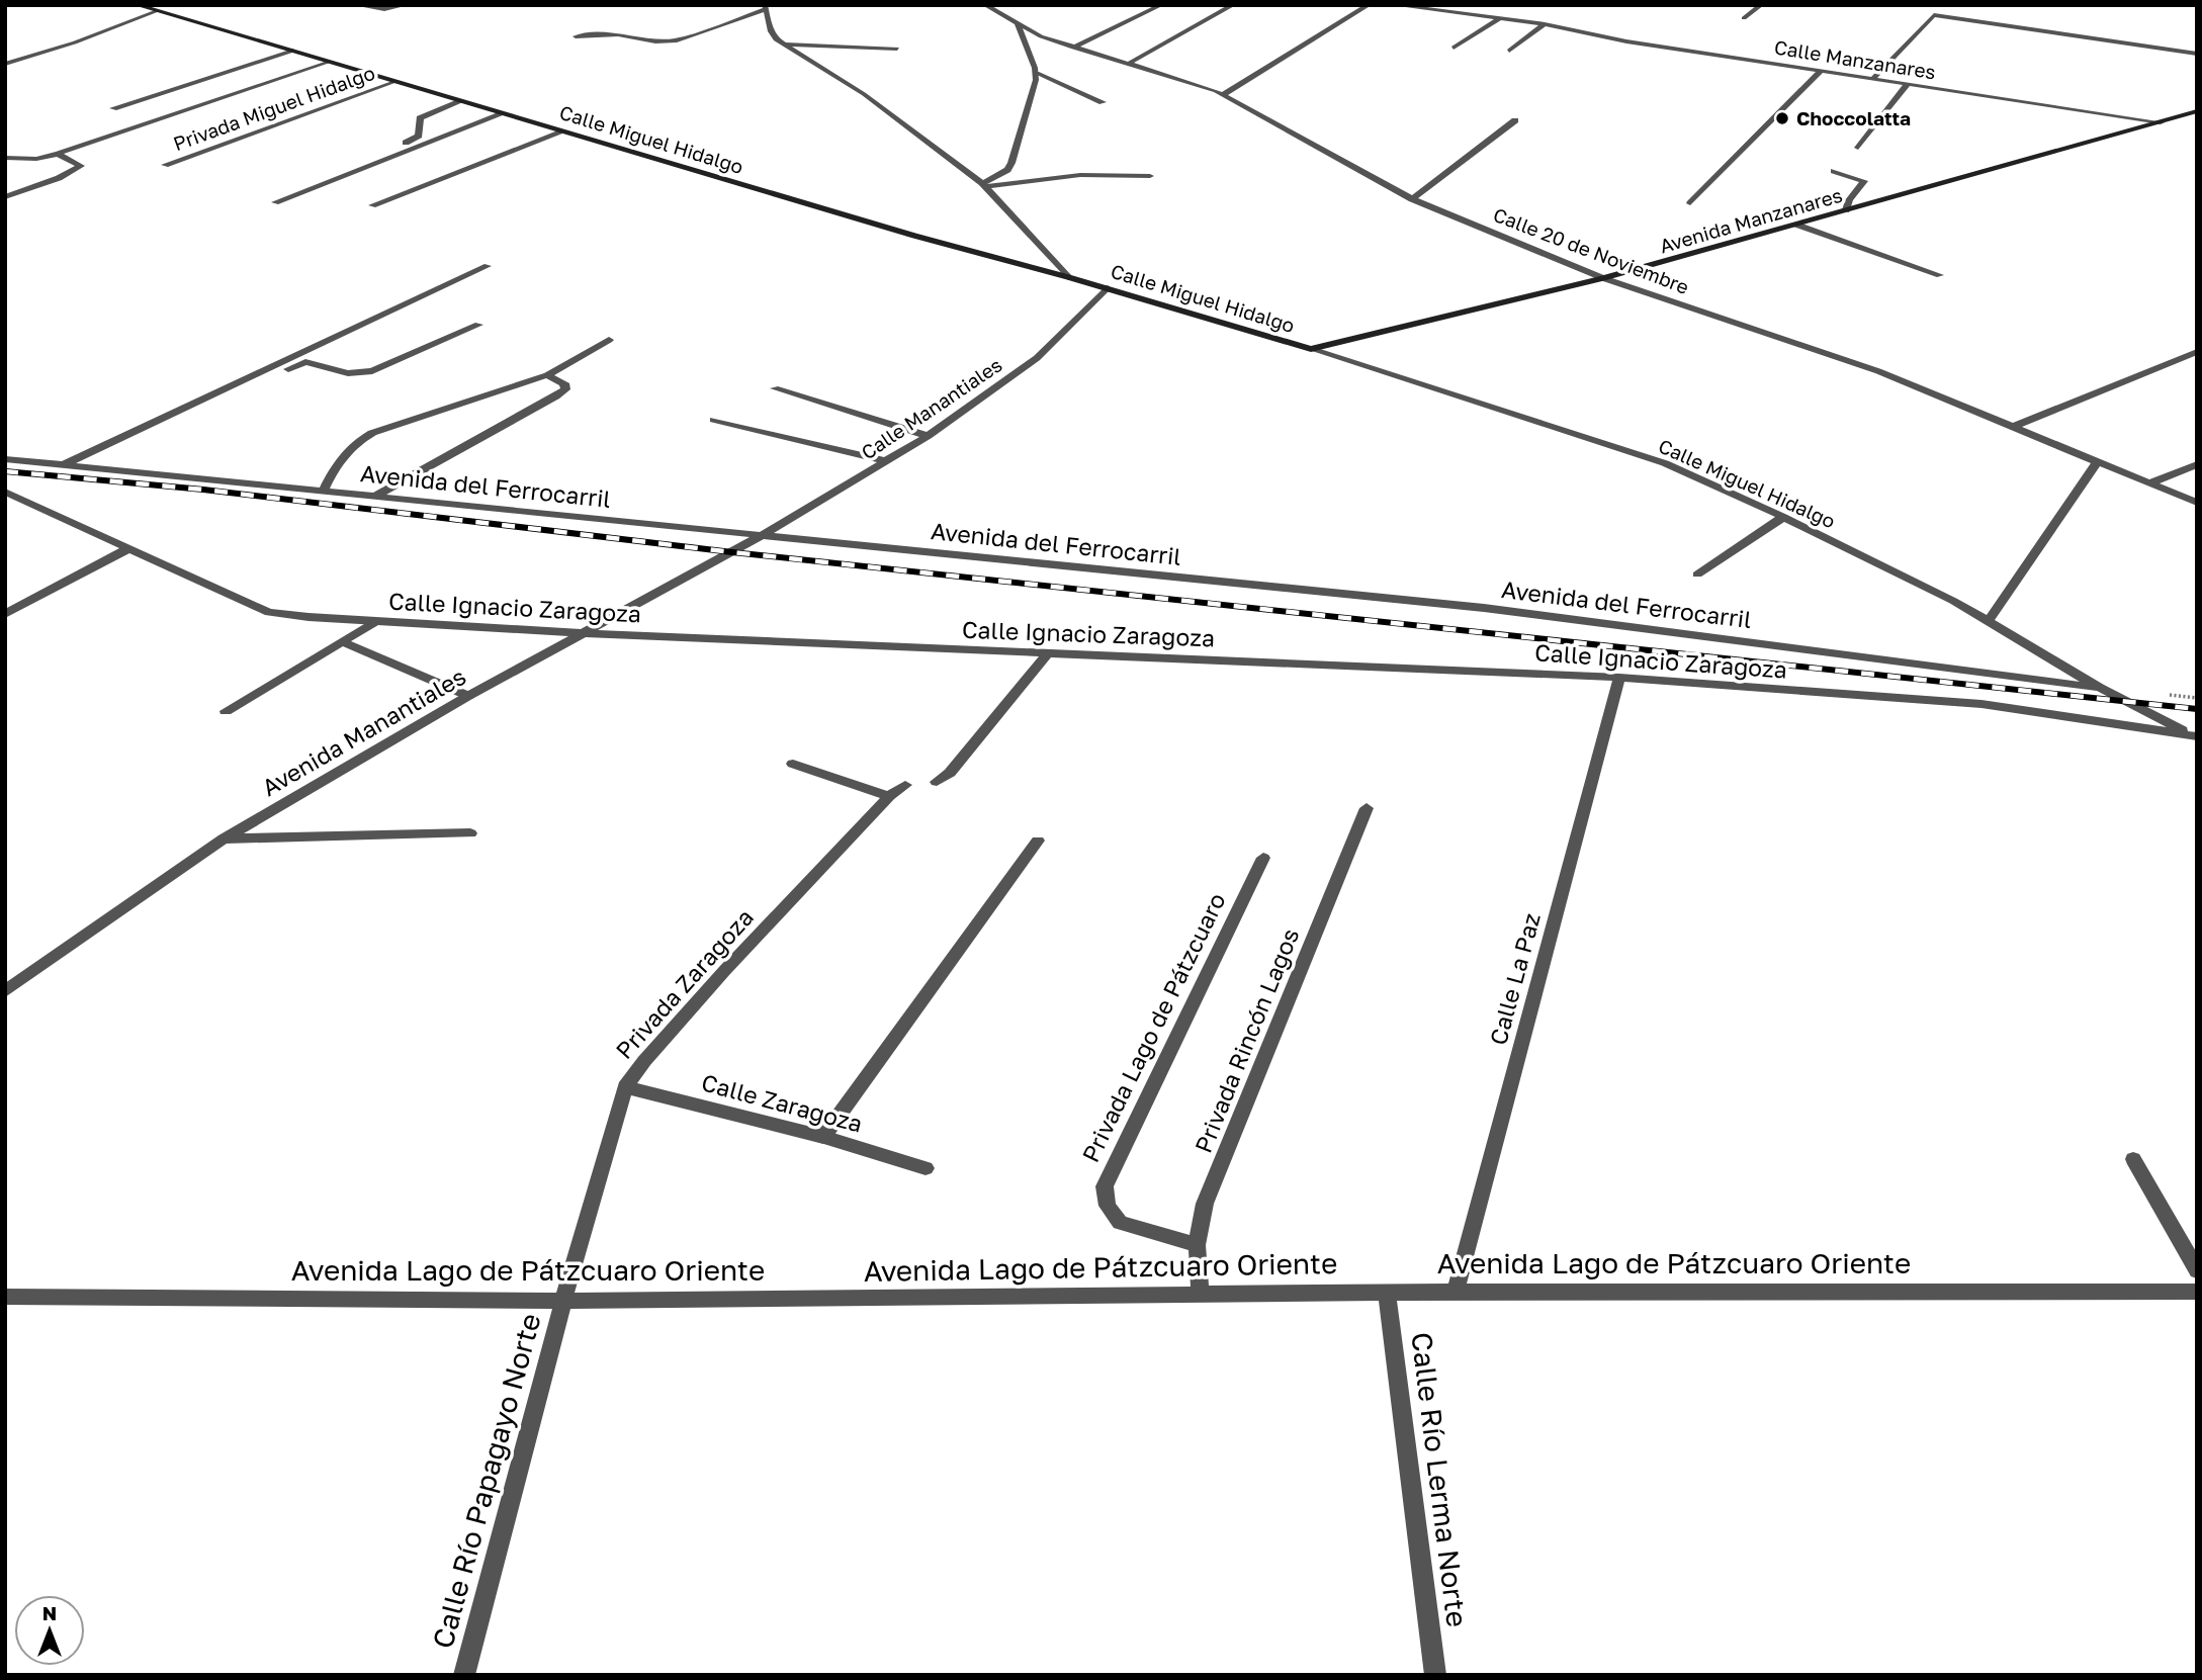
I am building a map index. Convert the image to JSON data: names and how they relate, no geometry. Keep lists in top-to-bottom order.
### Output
{
  "streets": {
    "street": [
      "Calle Manzanares",
      "Privada Miguel Hidalgo",
      "Calle Miguel Hidalgo",
      "Avenida Manzanares",
      "Calle 20 de Noviembre",
      "Calle Manantiales",
      "Avenida del Ferrocarril",
      "Calle Ignacio Zaragoza",
      "Avenida Manantiales",
      "Calle La Paz",
      "Privada Zaragoza",
      "Privada Lago de Pátzcuaro",
      "Privada Rincón Lagos",
      "Calle Zaragoza",
      "Avenida Lago de Pátzcuaro Oriente",
      "Calle Río Lerma Norte",
      "Calle Río Papagayo Norte"
    ]
  },
  "crossings": [
    ["Calle Manzanares", "Avenida Manzanares"],
    ["Privada Miguel Hidalgo", "Calle Miguel Hidalgo"],
    ["Calle Miguel Hidalgo", "Avenida Manzanares"],
    ["Calle Miguel Hidalgo", "Calle Manantiales"],
    ["Calle Miguel Hidalgo", "Avenida del Ferrocarril"],
    ["Calle Miguel Hidalgo", "Calle Ignacio Zaragoza"],
    ["Avenida Manzanares", "Calle 20 de Noviembre"],
    ["Calle Manantiales", "Avenida del Ferrocarril"],
    ["Calle Manantiales", "Avenida Manantiales"],
    ["Avenida del Ferrocarril", "Avenida Manantiales"],
    ["Calle Ignacio Zaragoza", "Avenida Manantiales"],
    ["Calle Ignacio Zaragoza", "Calle La Paz"],
    ["Calle La Paz", "Avenida Lago de Pátzcuaro Oriente"],
    ["Privada Zaragoza", "Calle Zaragoza"],
    ["Privada Zaragoza", "Avenida Lago de Pátzcuaro Oriente"],
    ["Privada Zaragoza", "Calle Río Papagayo Norte"],
    ["Privada Lago de Pátzcuaro", "Privada Rincón Lagos"],
    ["Privada Rincón Lagos", "Avenida Lago de Pátzcuaro Oriente"],
    ["Avenida Lago de Pátzcuaro Oriente", "Calle Río Lerma Norte"],
    ["Avenida Lago de Pátzcuaro Oriente", "Calle Río Papagayo Norte"]
  ],
  "places": ["Choccolatta"],
  "north": "top"
}
